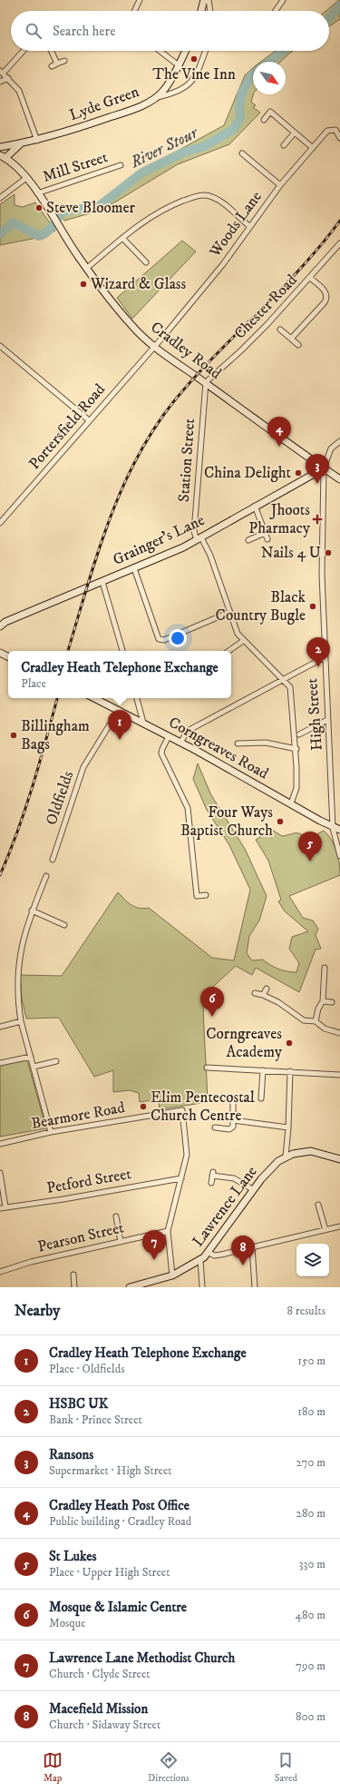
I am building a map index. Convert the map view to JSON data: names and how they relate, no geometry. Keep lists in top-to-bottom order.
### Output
{
  "streets": {
    "main road": [
      "Lyde Green",
      "Cradley Road",
      "Grainger's Lane",
      "Corngreaves Road",
      "Lawrence Lane"
    ],
    "street": [
      "Mill Street",
      "Woods Lane",
      "Chester Road",
      "Portersfield Road",
      "Station Street",
      "High Street",
      "Oldfields",
      "Bearmore Road",
      "Petford Street",
      "Pearson Street"
    ]
  },
  "crossings": [
    ["Mill Street", "Cradley Road"],
    ["Woods Lane", "Cradley Road"],
    ["Woods Lane", "Portersfield Road"],
    ["Chester Road", "Cradley Road"],
    ["Chester Road", "Station Street"],
    ["Cradley Road", "Portersfield Road"],
    ["Cradley Road", "Station Street"],
    ["Cradley Road", "Grainger's Lane"],
    ["Cradley Road", "High Street"],
    ["Station Street", "Grainger's Lane"],
    ["Grainger's Lane", "High Street"],
    ["High Street", "Corngreaves Road"],
    ["Corngreaves Road", "Oldfields"],
    ["Bearmore Road", "Petford Street"]
  ],
  "water": ["River Stour"],
  "places": {
    "other": [
      "The Vine Inn",
      "Steve Bloomer",
      "Wizard & Glass",
      "China Delight",
      "Nails 4 U",
      "Black Country Bugle",
      "Billingham Bags",
      "Four Ways Baptist Church",
      "Corngreaves Academy",
      "Elim Pentecostal Church Centre"
    ],
    "health": ["Jhoots Pharmacy"]
  },
  "north": "bottom right",
  "page": {
    "search": "Search here",
    "pins": [
      "4",
      "3",
      "2",
      "1",
      "5",
      "6",
      "7",
      "8"
    ],
    "popup": ["Cradley Heath Telephone Exchange", "Place"],
    "heading": ["Nearby", "8 results"],
    "list": [
      {
        "mark": "1",
        "name": "Cradley Heath Telephone Exchange",
        "note": "Place · Oldfields",
        "value": "150 m"
      },
      {
        "mark": "2",
        "name": "HSBC UK",
        "note": "Bank · Prince Street",
        "value": "180 m"
      },
      {
        "mark": "3",
        "name": "Ransons",
        "note": "Supermarket · High Street",
        "value": "270 m"
      },
      {
        "mark": "4",
        "name": "Cradley Heath Post Office",
        "note": "Public building · Cradley Road",
        "value": "280 m"
      },
      {
        "mark": "5",
        "name": "St Lukes",
        "note": "Place · Upper High Street",
        "value": "330 m"
      },
      {
        "mark": "6",
        "name": "Mosque & Islamic Centre",
        "note": "Mosque",
        "value": "480 m"
      },
      {
        "mark": "7",
        "name": "Lawrence Lane Methodist Church",
        "note": "Church · Clyde Street",
        "value": "790 m"
      },
      {
        "mark": "8",
        "name": "Macefield Mission",
        "note": "Church · Sidaway Street",
        "value": "800 m"
      }
    ],
    "nav": ["Map", "Directions", "Saved"]
  }
}
